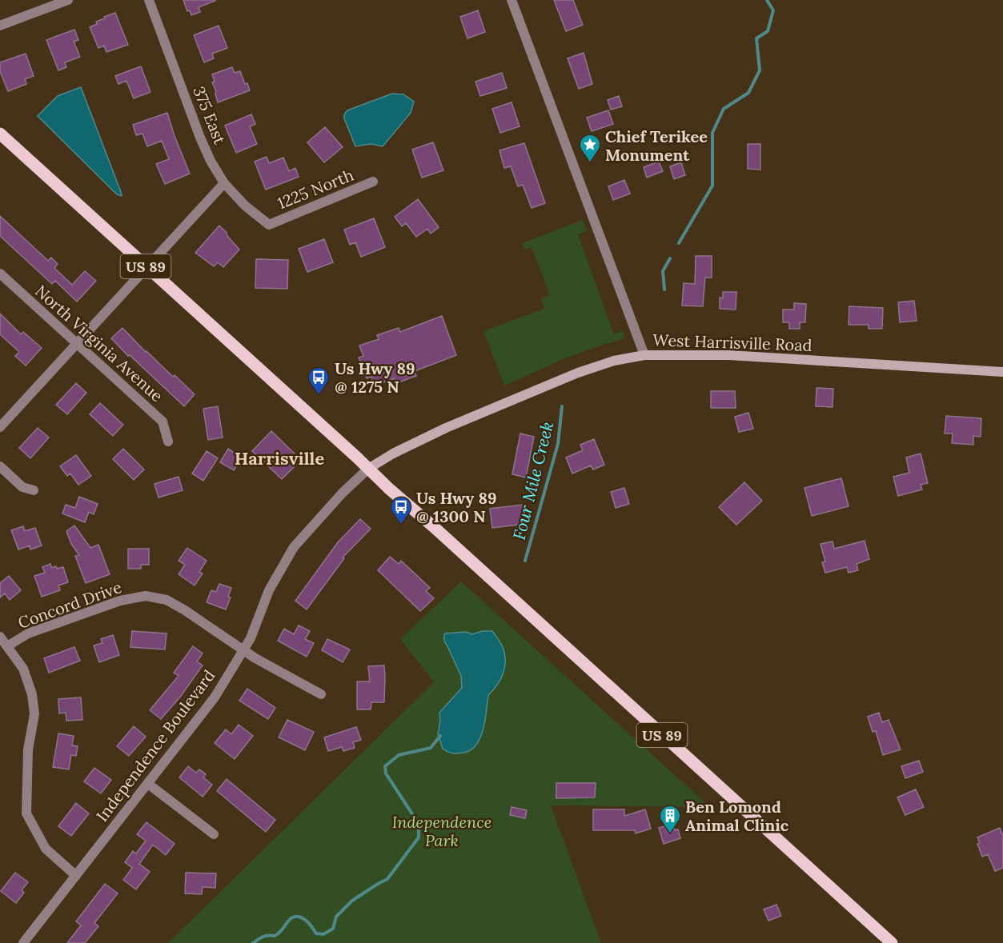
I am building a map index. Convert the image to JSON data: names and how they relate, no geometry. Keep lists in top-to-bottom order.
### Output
{
  "streets": {
    "main road": ["US 89", "West Harrisville Road"],
    "street": [
      "375 East",
      "1225 North",
      "North Virginia Avenue",
      "Concord Drive",
      "Independence Boulevard"
    ]
  },
  "crossings": [
    ["375 East", "1225 North"],
    ["US 89", "West Harrisville Road"],
    ["US 89", "Independence Boulevard"],
    ["West Harrisville Road", "Independence Boulevard"],
    ["Concord Drive", "Independence Boulevard"]
  ],
  "districts": ["Harrisville"],
  "water": ["Four Mile Creek"],
  "parks": ["Independence Park"],
  "places": {
    "place": ["Chief Terikee Monument"],
    "bus stop": ["Us Hwy 89 @ 1275 N", "Us Hwy 89 @ 1300 N"],
    "building": ["Ben Lomond Animal Clinic"]
  }
}
